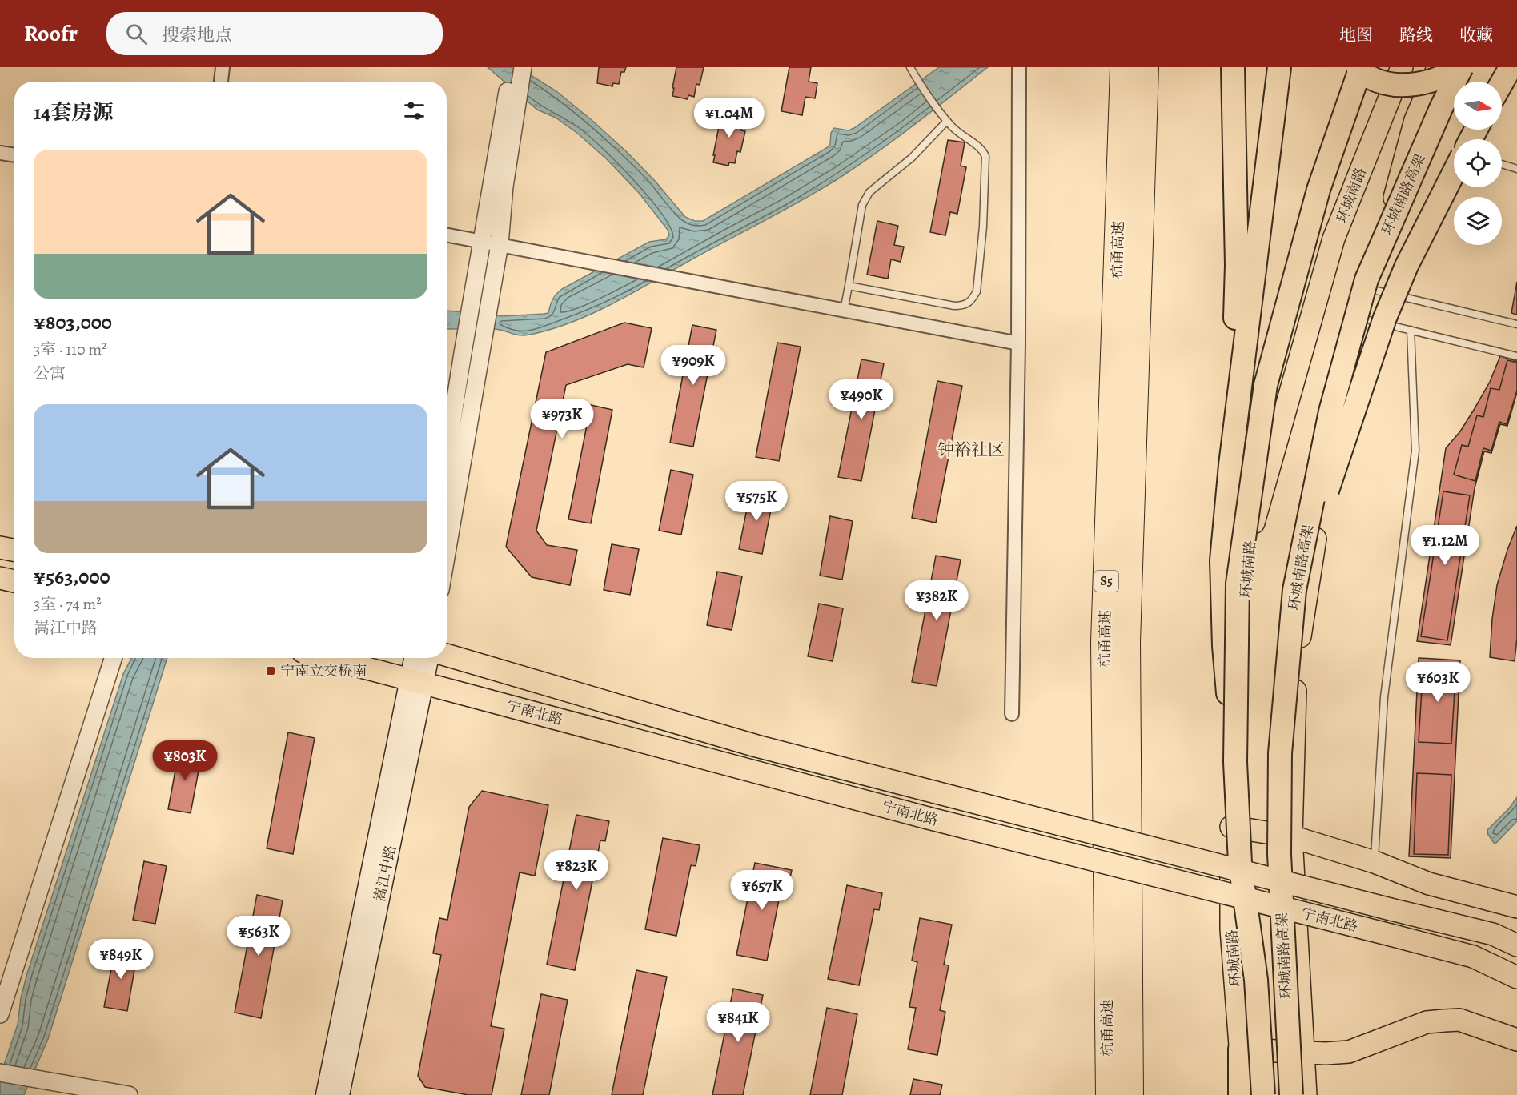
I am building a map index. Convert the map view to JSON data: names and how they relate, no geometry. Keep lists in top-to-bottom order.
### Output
{
  "streets": {
    "highway": ["环城南路高架", "杭甬高速", "S5"],
    "main road": ["环城南路", "宁南北路", "嵩江中路"]
  },
  "crossings": [
    ["宁南北路", "嵩江中路"]
  ],
  "districts": ["钟裕社区"],
  "places": {
    "transit": ["宁南立交桥南"]
  },
  "north": "right",
  "page": {
    "header": "Roofr",
    "search": "搜索地点",
    "nav": ["地图", "路线", "收藏"],
    "heading": "14套房源",
    "price": [
      "¥1.04M",
      "¥909K",
      "¥490K",
      "¥973K",
      "¥575K",
      "¥1.12M",
      "¥382K",
      "¥603K",
      "¥803K",
      "¥823K",
      "¥657K",
      "¥563K",
      "¥849K",
      "¥841K"
    ],
    "list": [
      {
        "name": "¥803,000",
        "note": "3室 · 110 m² · 公寓"
      },
      {
        "name": "¥563,000",
        "note": "3室 · 74 m² · 嵩江中路"
      }
    ]
  }
}
